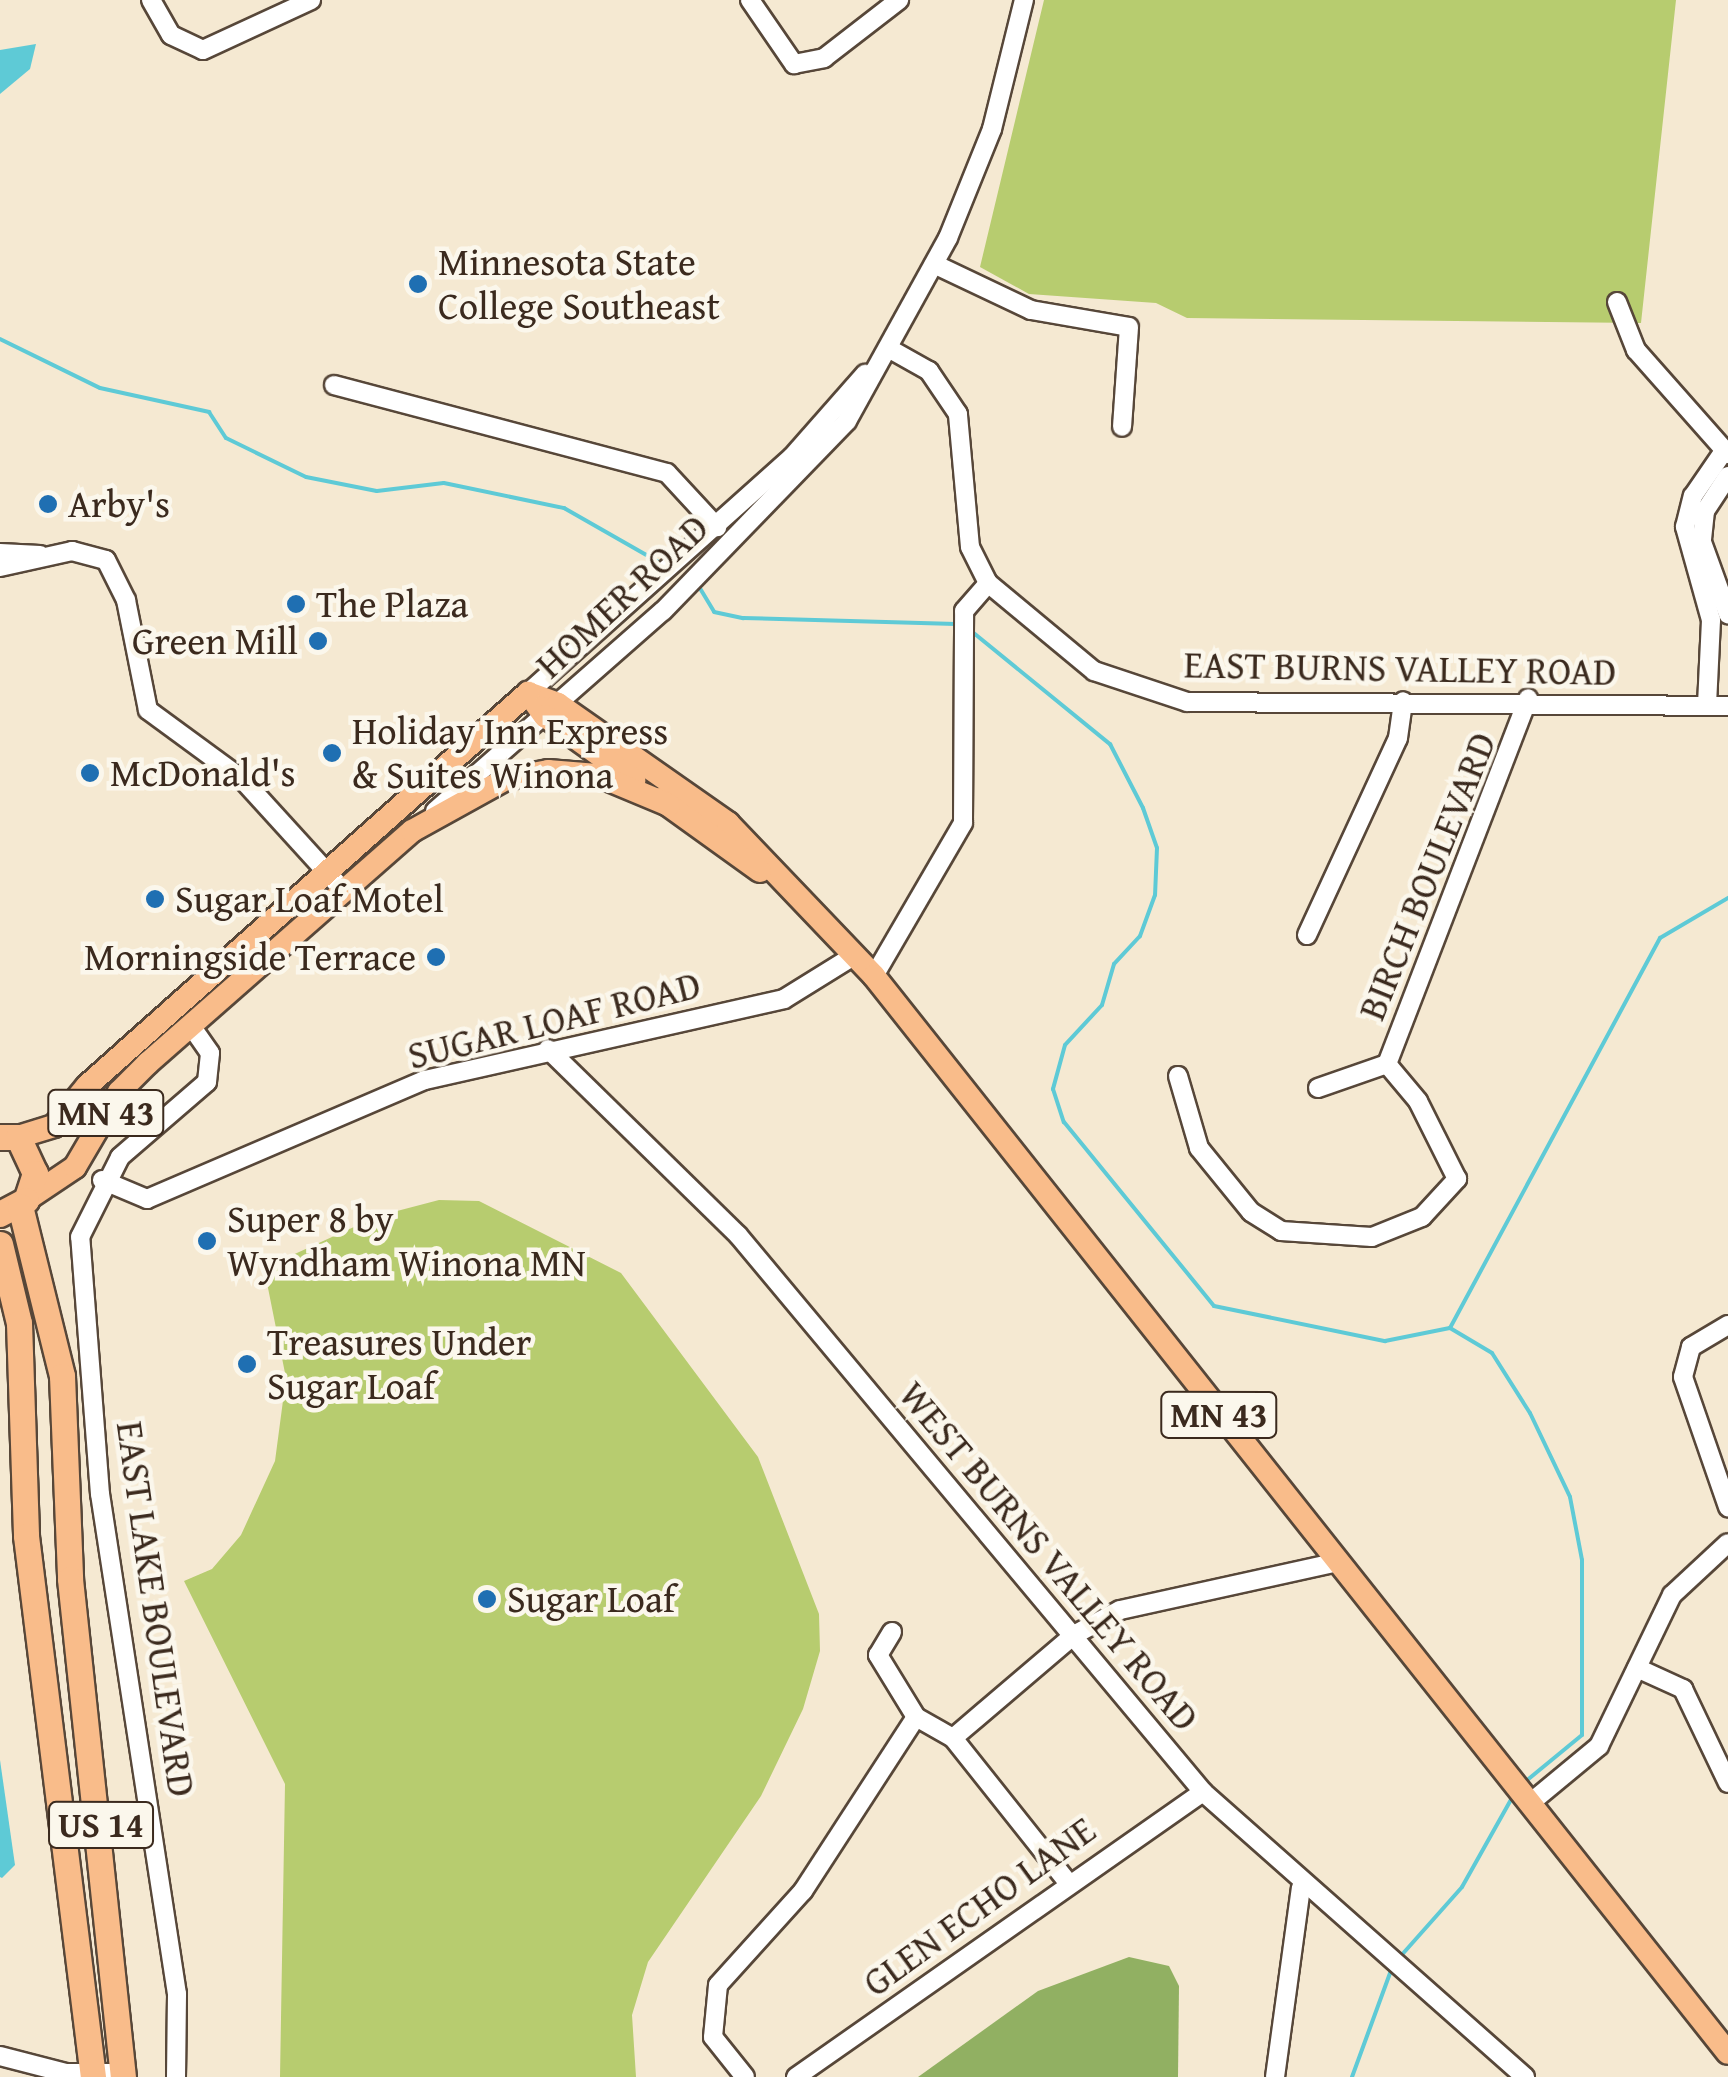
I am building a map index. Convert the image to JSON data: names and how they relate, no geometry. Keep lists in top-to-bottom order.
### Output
{
  "streets": {
    "highway": ["US 14"],
    "main road": ["HOMER ROAD", "MN 43"],
    "street": [
      "EAST BURNS VALLEY ROAD",
      "BIRCH BOULEVARD",
      "SUGAR LOAF ROAD",
      "WEST BURNS VALLEY ROAD",
      "EAST LAKE BOULEVARD",
      "GLEN ECHO LANE"
    ]
  },
  "crossings": [
    ["HOMER ROAD", "MN 43"],
    ["HOMER ROAD", "EAST LAKE BOULEVARD"],
    ["HOMER ROAD", "US 14"],
    ["EAST BURNS VALLEY ROAD", "BIRCH BOULEVARD"],
    ["SUGAR LOAF ROAD", "MN 43"],
    ["SUGAR LOAF ROAD", "WEST BURNS VALLEY ROAD"],
    ["SUGAR LOAF ROAD", "EAST LAKE BOULEVARD"],
    ["MN 43", "EAST LAKE BOULEVARD"],
    ["MN 43", "US 14"],
    ["WEST BURNS VALLEY ROAD", "GLEN ECHO LANE"]
  ],
  "places": [
    "Minnesota State College Southeast",
    "Arby's",
    "The Plaza",
    "Green Mill",
    "Holiday Inn Express & Suites Winona",
    "McDonald's",
    "Sugar Loaf Motel",
    "Morningside Terrace",
    "Super 8 by Wyndham Winona MN",
    "Treasures Under Sugar Loaf",
    "Sugar Loaf"
  ]
}
